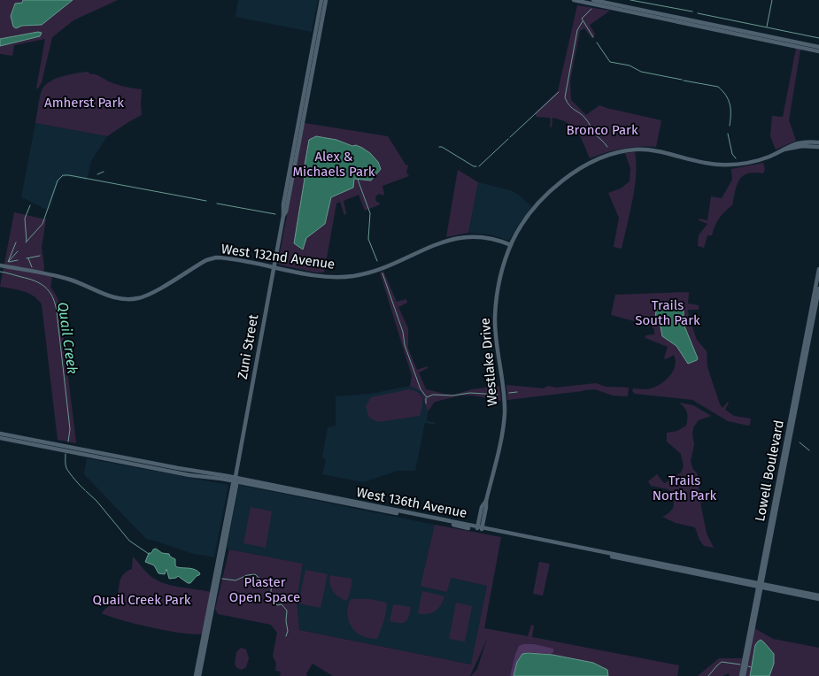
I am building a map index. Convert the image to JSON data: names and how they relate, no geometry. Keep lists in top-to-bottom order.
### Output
{
  "streets": {
    "main road": [
      "West 132nd Avenue",
      "Zuni Street",
      "Westlake Drive",
      "Lowell Boulevard",
      "West 136th Avenue"
    ]
  },
  "crossings": [
    ["West 132nd Avenue", "Zuni Street"],
    ["West 132nd Avenue", "Westlake Drive"],
    ["Zuni Street", "West 136th Avenue"],
    ["Westlake Drive", "West 136th Avenue"],
    ["Lowell Boulevard", "West 136th Avenue"]
  ],
  "water": ["Quail Creek"],
  "parks": [
    "Amherst Park",
    "Bronco Park",
    "Alex & Michaels Park",
    "Trails South Park",
    "Trails North Park",
    "Plaster Open Space",
    "Quail Creek Park"
  ]
}
